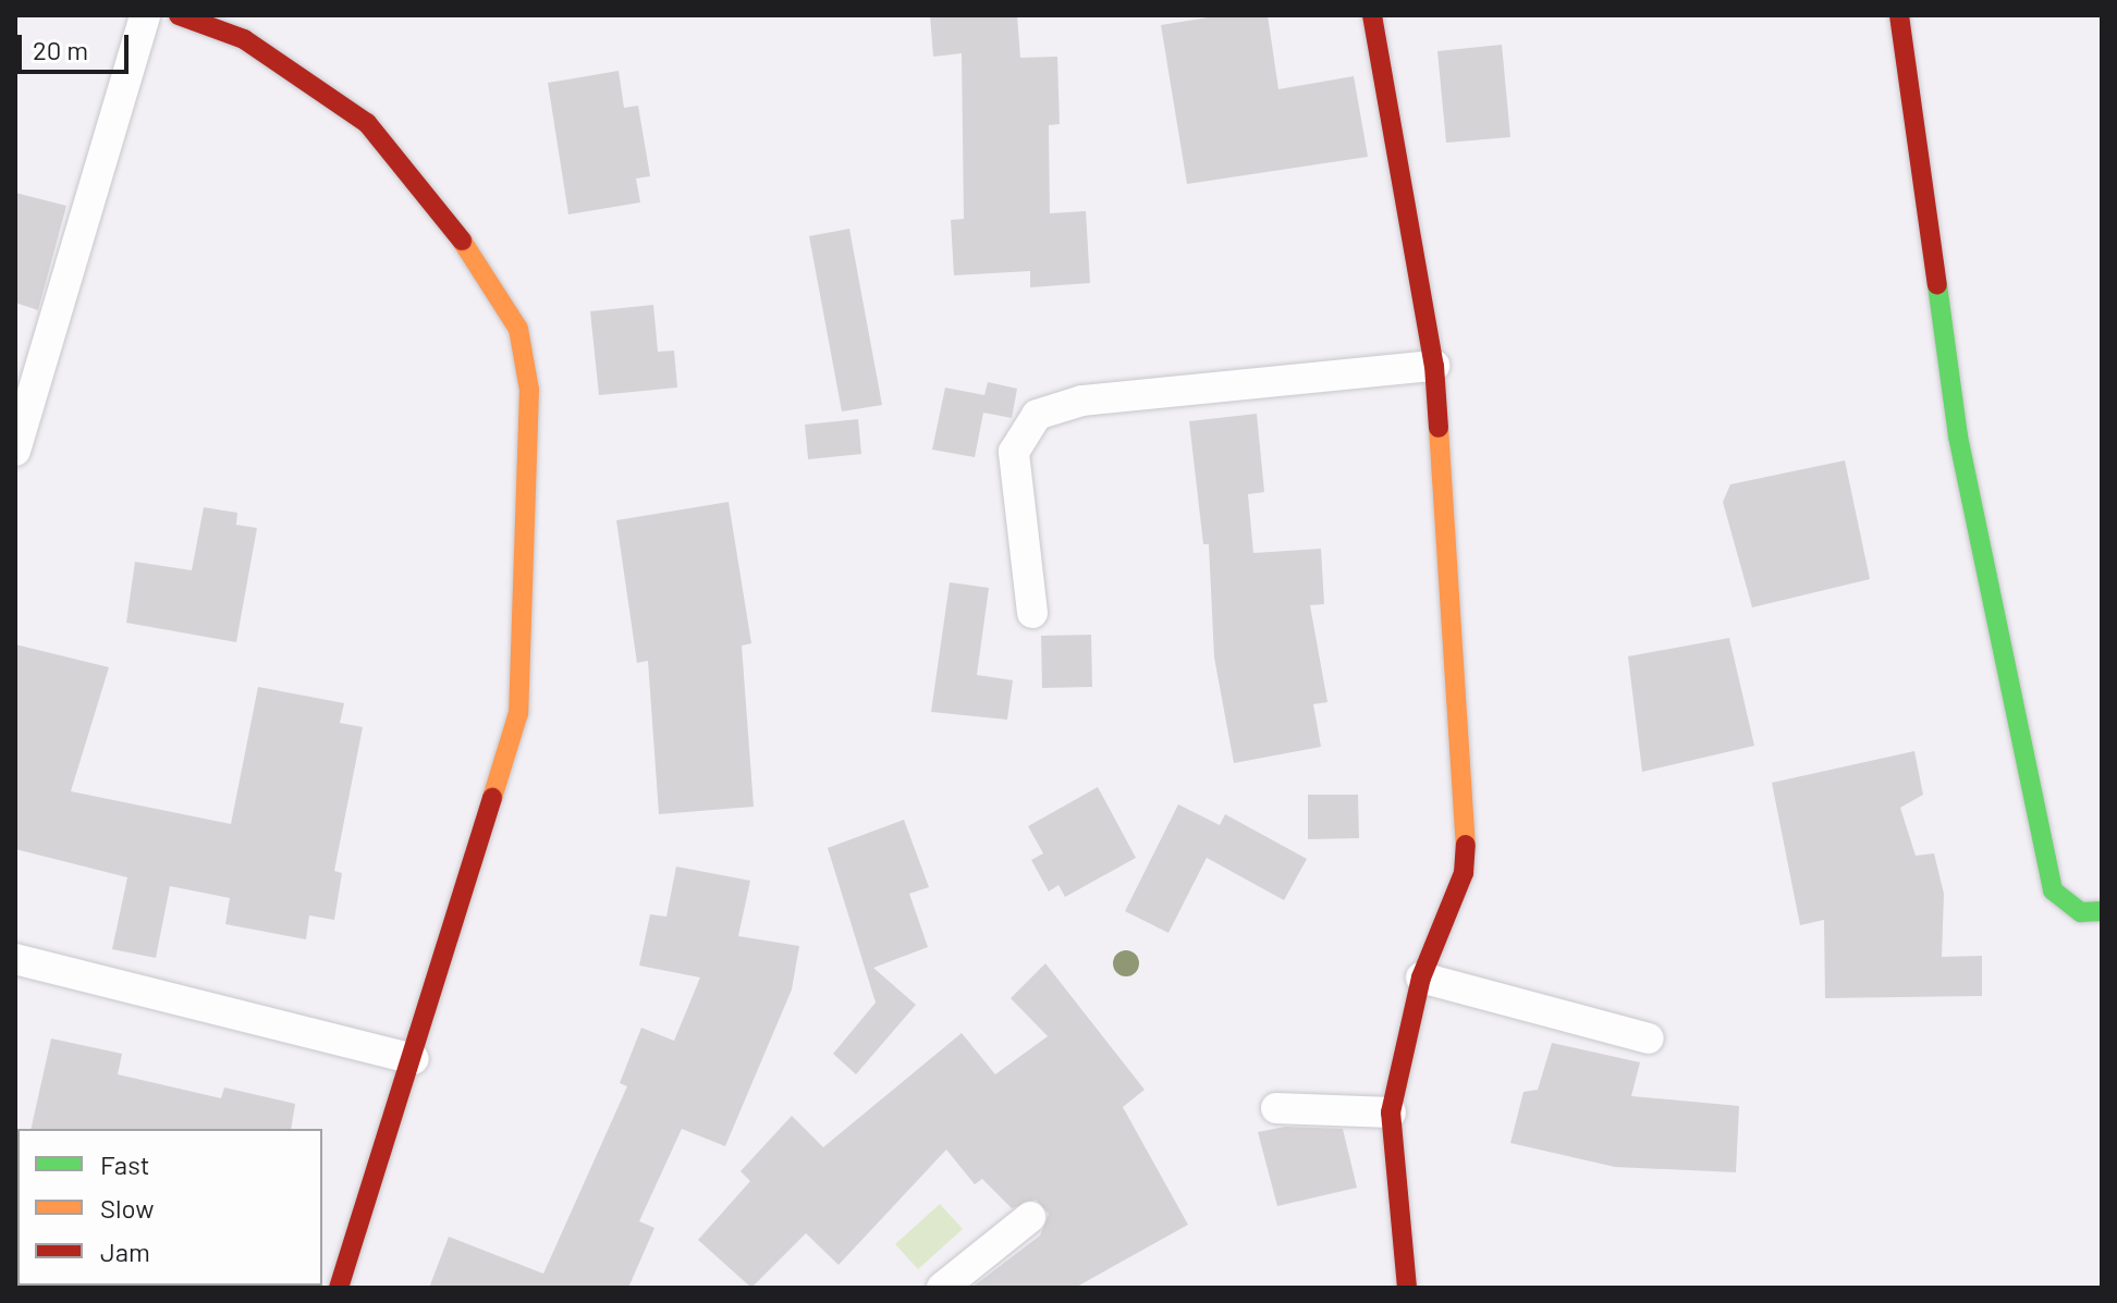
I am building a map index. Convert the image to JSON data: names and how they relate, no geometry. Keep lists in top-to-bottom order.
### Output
{
  "legend": ["Fast", "Slow", "Jam"],
  "scale_bar": "20 m"
}
